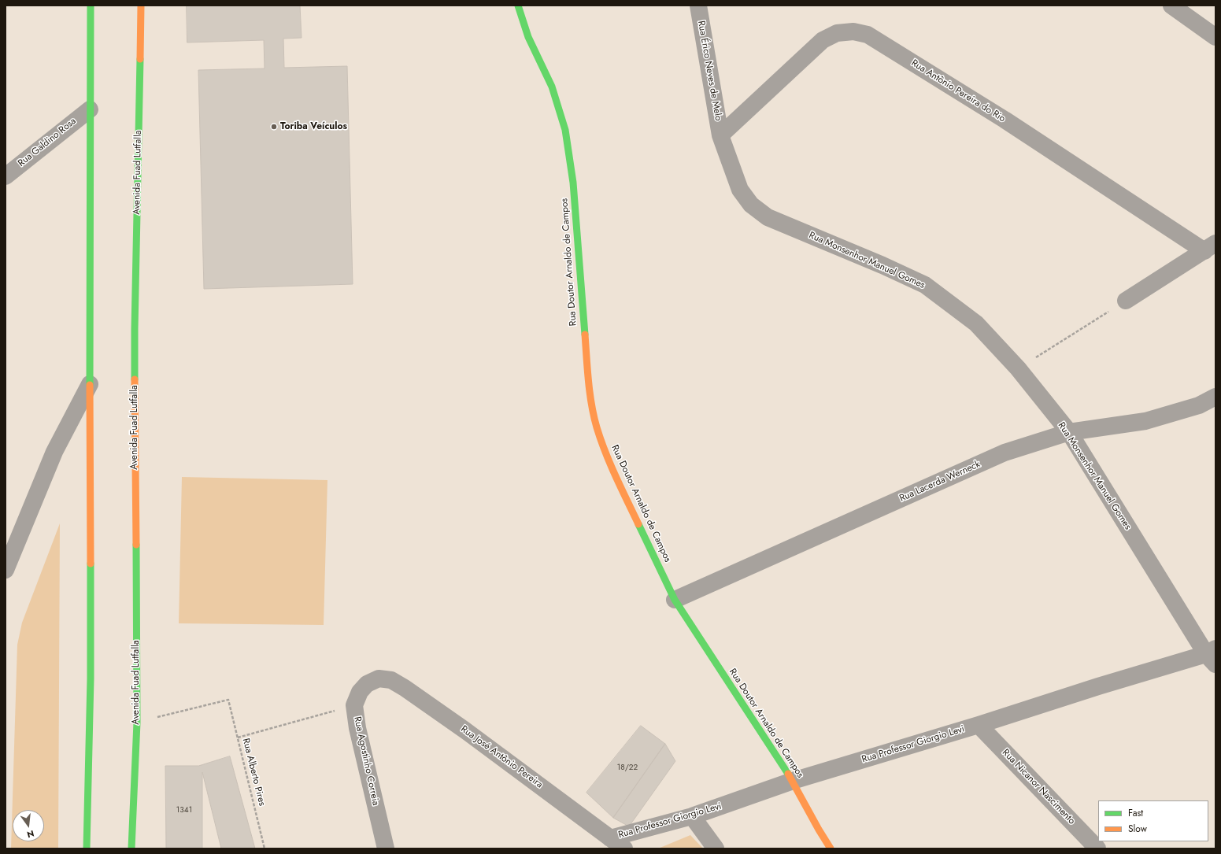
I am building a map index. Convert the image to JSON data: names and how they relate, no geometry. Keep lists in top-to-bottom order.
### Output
{
  "streets": {
    "main road": ["Avenida Fuad Lutfalla", "Rua Doutor Arnaldo de Campos"],
    "street": [
      "Rua Érico Neves de Melo",
      "Rua Antônio Pereira do Rio",
      "Rua Galdino Rosa",
      "Rua Monsenhor Manuel Gomes",
      "Rua Lacerda Werneck",
      "Rua Professor Giorgio Levi",
      "Rua José Antônio Pereira",
      "Rua Agostinho Correia",
      "Rua Nicanor Nascimento"
    ],
    "path": ["Rua Alberto Pires"]
  },
  "crossings": [
    ["Rua Érico Neves de Melo", "Rua Antônio Pereira do Rio"],
    ["Rua Érico Neves de Melo", "Rua Monsenhor Manuel Gomes"],
    ["Rua Antônio Pereira do Rio", "Rua Monsenhor Manuel Gomes"],
    ["Avenida Fuad Lutfalla", "Rua Alberto Pires"],
    ["Rua Monsenhor Manuel Gomes", "Rua Lacerda Werneck"],
    ["Rua Monsenhor Manuel Gomes", "Rua Professor Giorgio Levi"],
    ["Rua Doutor Arnaldo de Campos", "Rua Lacerda Werneck"],
    ["Rua Doutor Arnaldo de Campos", "Rua Professor Giorgio Levi"],
    ["Rua Professor Giorgio Levi", "Rua José Antônio Pereira"],
    ["Rua Professor Giorgio Levi", "Rua Nicanor Nascimento"],
    ["Rua José Antônio Pereira", "Rua Agostinho Correia"]
  ],
  "places": ["Toriba Veículos"],
  "house_numbers": ["18/22", "1341"],
  "legend": ["Fast", "Slow"],
  "north": "bottom"
}
